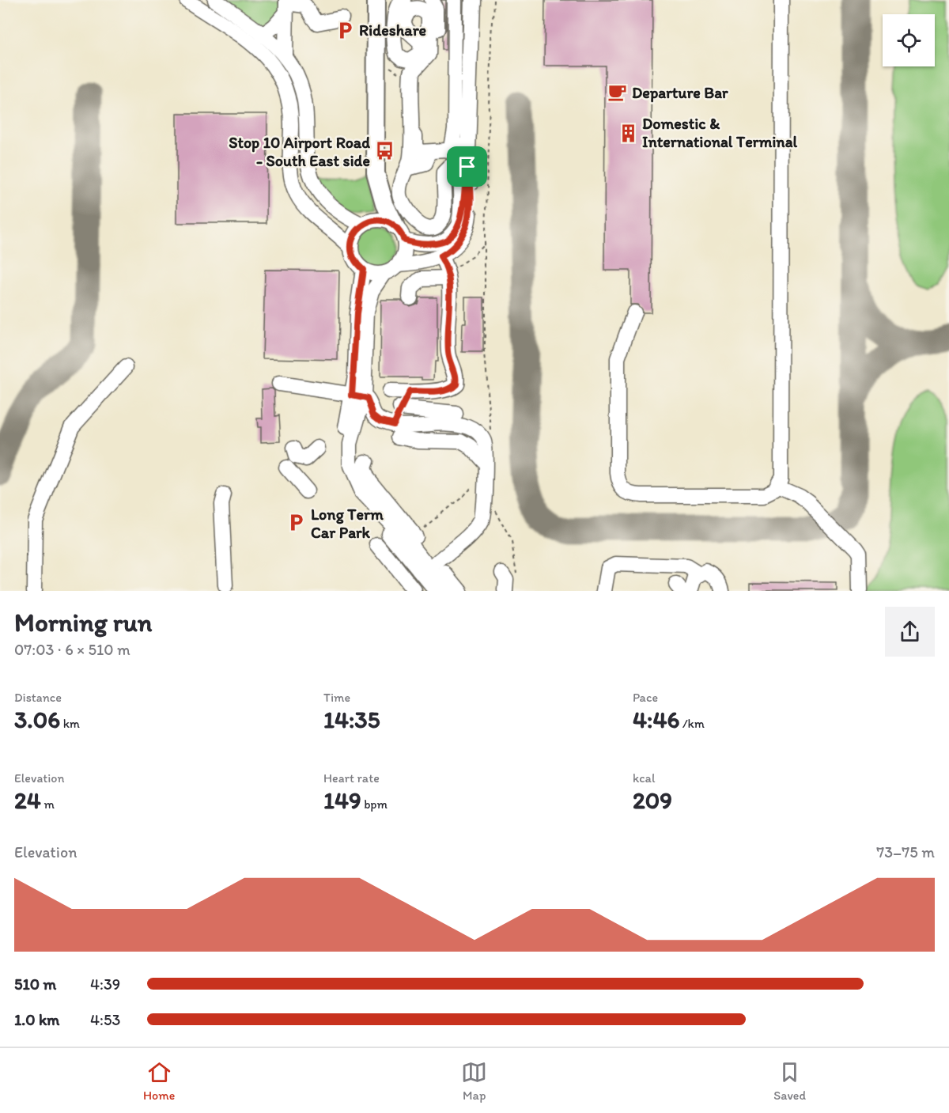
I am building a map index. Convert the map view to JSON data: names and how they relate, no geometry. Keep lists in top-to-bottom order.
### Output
{
  "places": {
    "parking": ["Rideshare", "Long Term Car Park"],
    "cafe": ["Departure Bar"],
    "building": ["Domestic & International Terminal"],
    "bus stop": ["Stop 10 Airport Road - South East side"]
  },
  "page": {
    "heading": ["Morning run", "07:03 · 6 × 510 m"],
    "stats": [
      ["Distance", "3.06 km"],
      ["Time", "14:35"],
      ["Pace", "4:46 /km"],
      ["Elevation", "24 m"],
      ["Heart rate", "149 bpm"],
      ["kcal", "209"]
    ],
    "chart": ["Elevation", "73–75 m"],
    "list": [
      {
        "name": "510 m",
        "note": "4:39"
      },
      {
        "name": "1.0 km",
        "note": "4:53"
      }
    ],
    "tabs": ["Home", "Map", "Saved"]
  }
}
